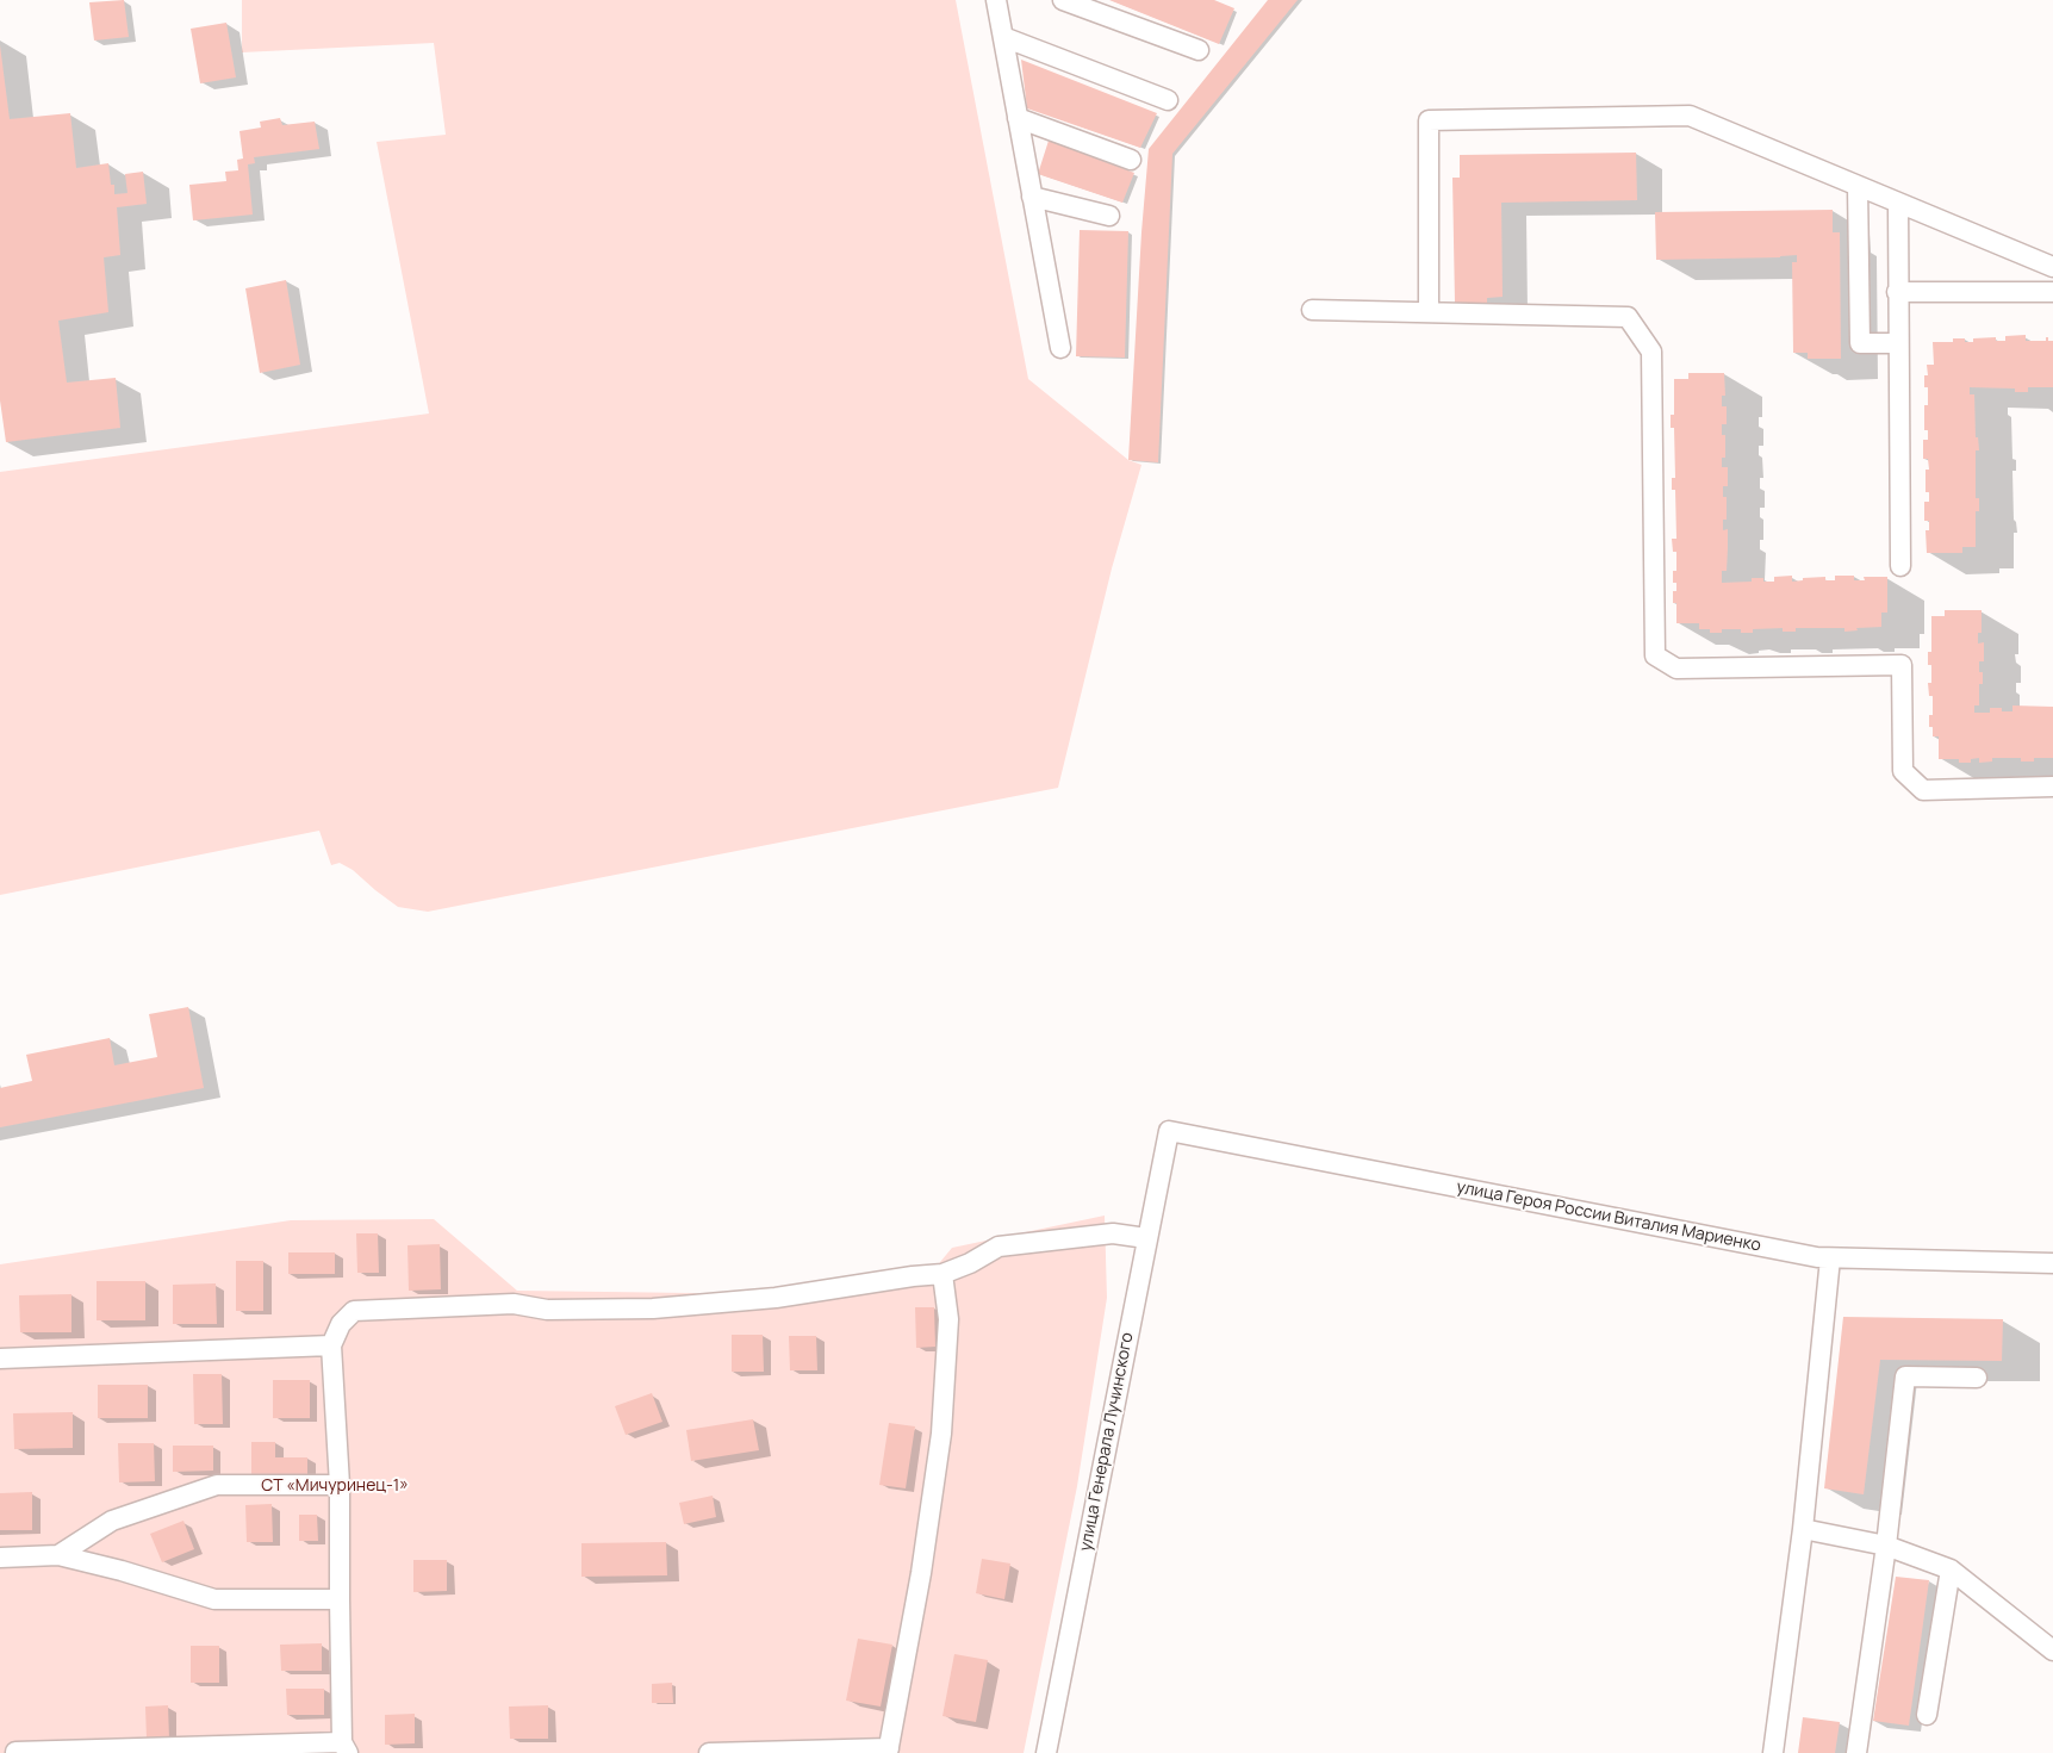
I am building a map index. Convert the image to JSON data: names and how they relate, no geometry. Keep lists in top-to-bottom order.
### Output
{
  "streets": {
    "street": ["улица Героя России Виталия Мариенко", "улица Генерала Лучинского"]
  },
  "crossings": [
    ["улица Героя России Виталия Мариенко", "улица Генерала Лучинского"]
  ],
  "parks": ["СТ «Мичуринец-1»"]
}
